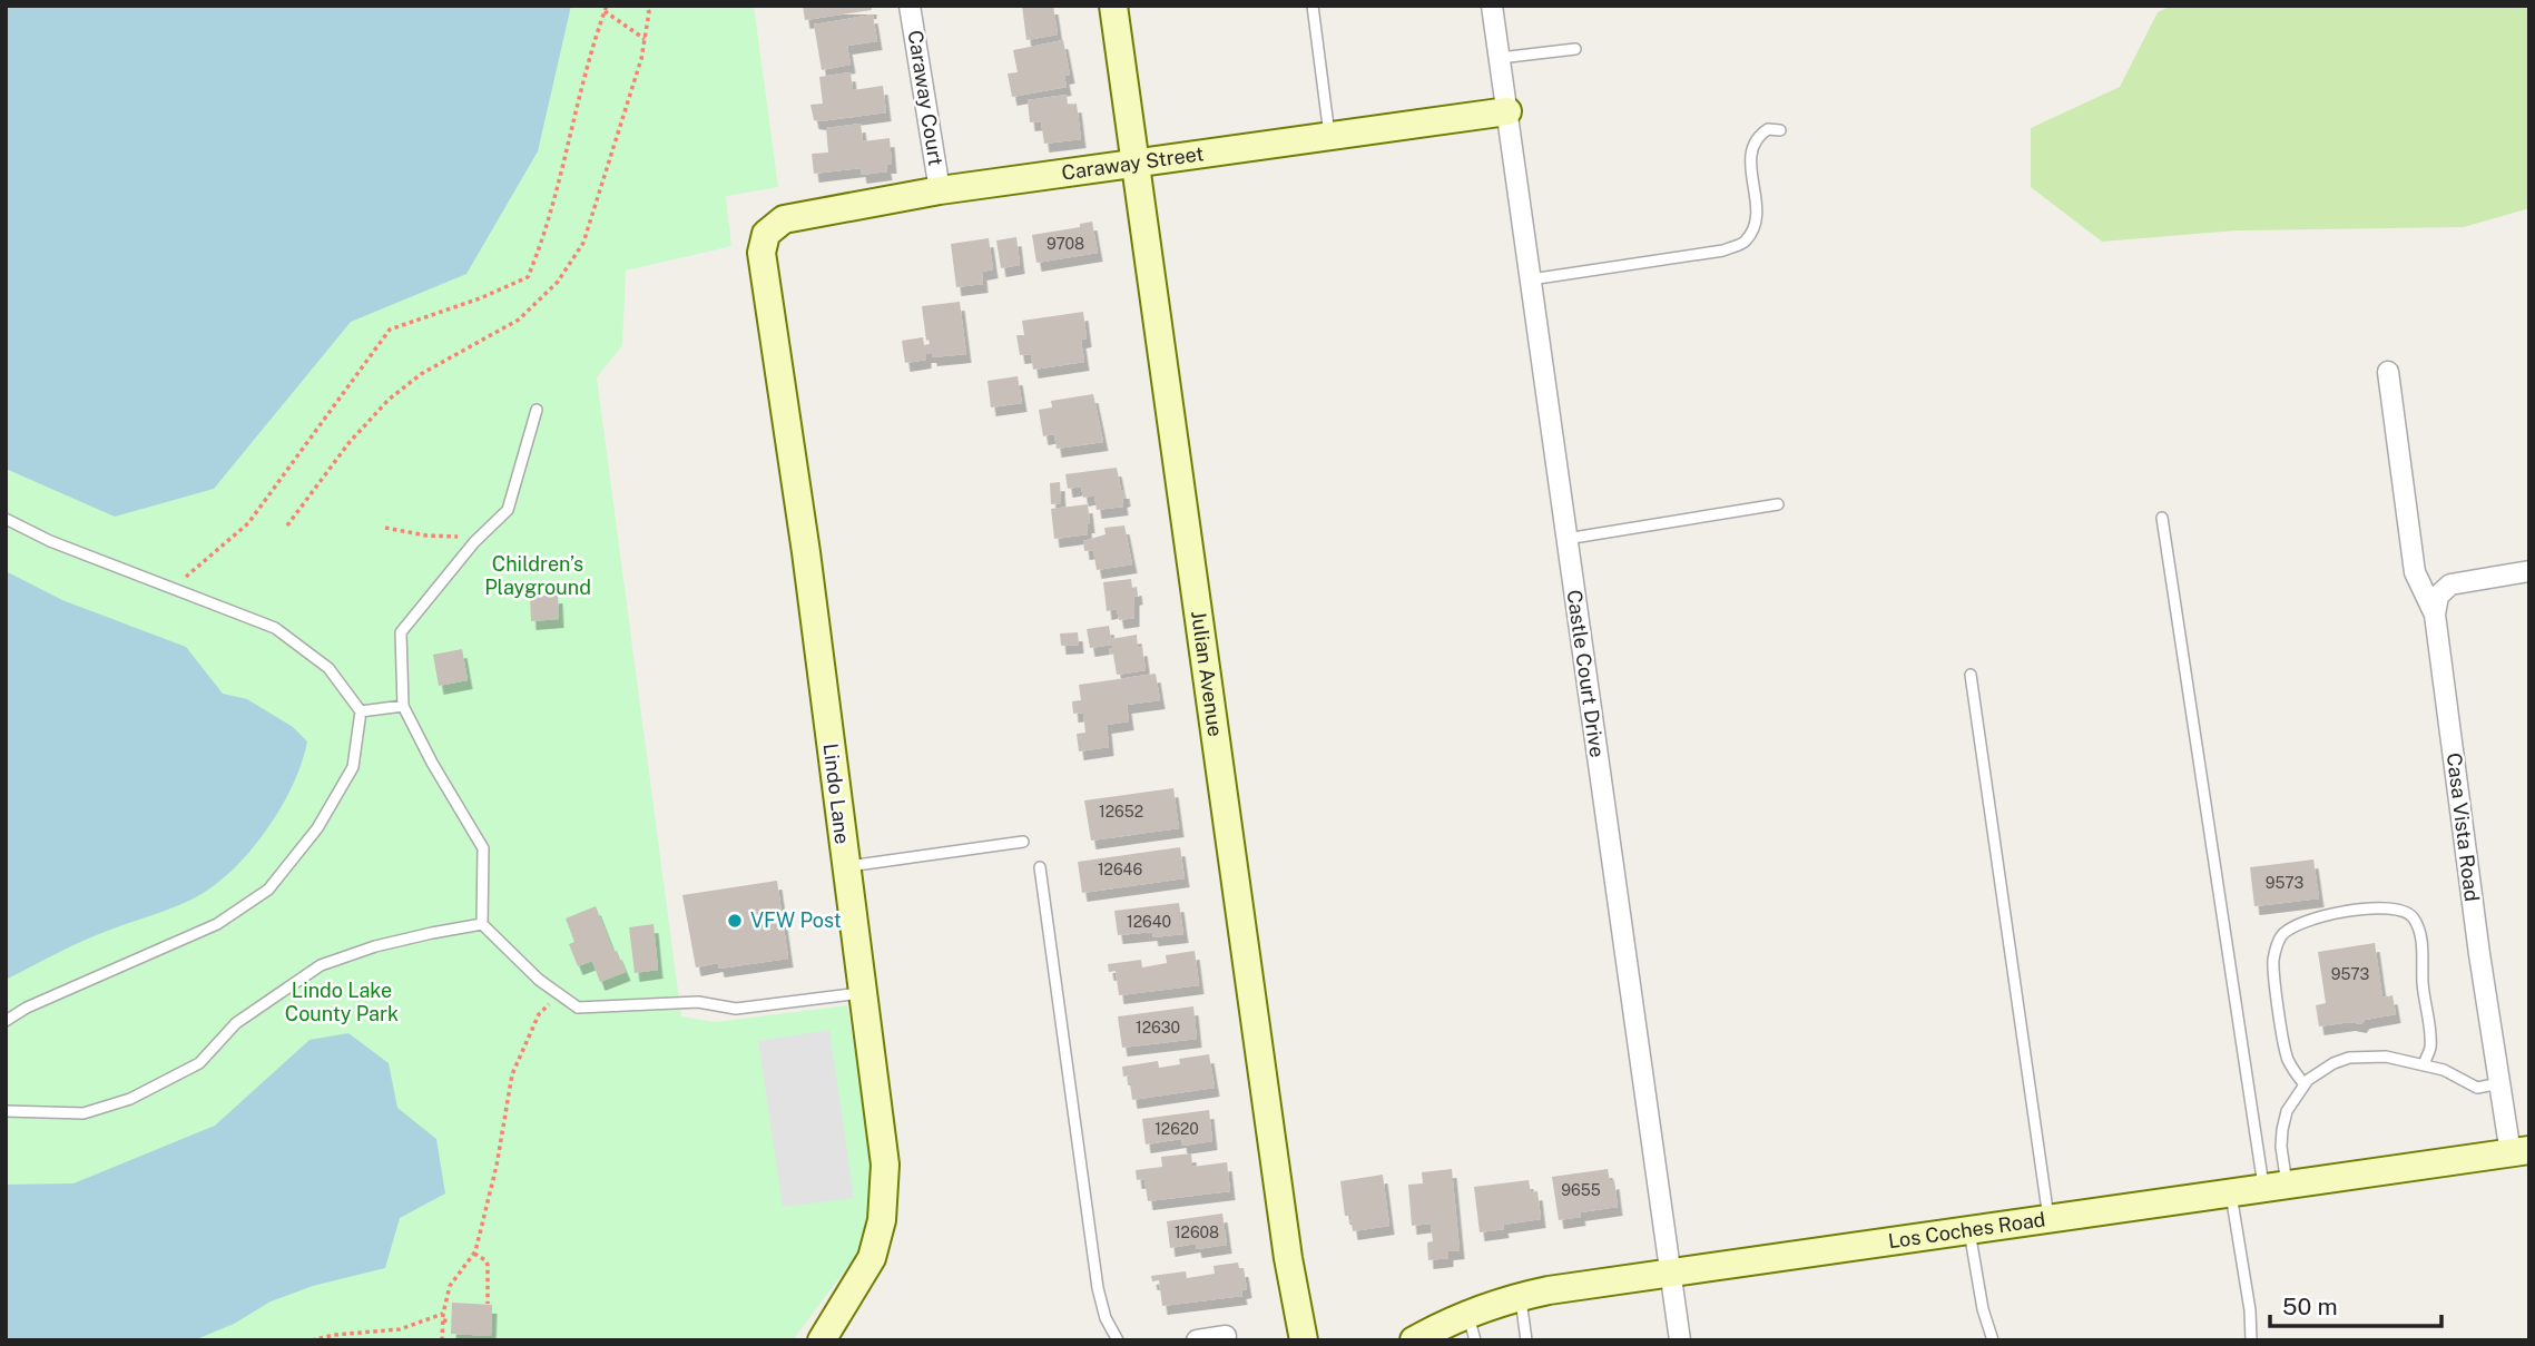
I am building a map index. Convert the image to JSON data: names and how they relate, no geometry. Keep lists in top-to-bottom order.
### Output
{
  "streets": {
    "main road": [
      "Caraway Street",
      "Julian Avenue",
      "Lindo Lane",
      "Los Coches Road"
    ],
    "street": ["Caraway Court", "Castle Court Drive", "Casa Vista Road"]
  },
  "crossings": [
    ["Caraway Court", "Caraway Street"],
    ["Caraway Street", "Julian Avenue"],
    ["Caraway Street", "Castle Court Drive"],
    ["Caraway Street", "Lindo Lane"],
    ["Castle Court Drive", "Los Coches Road"],
    ["Casa Vista Road", "Los Coches Road"]
  ],
  "parks": ["Children’s Playground", "Lindo Lake County Park"],
  "places": ["VFW Post"],
  "house_numbers": [
    "9708",
    "12652",
    "12646",
    "9573",
    "12640",
    "9573",
    "12630",
    "12620",
    "9655",
    "12608"
  ],
  "scale_bar": "50 m"
}
